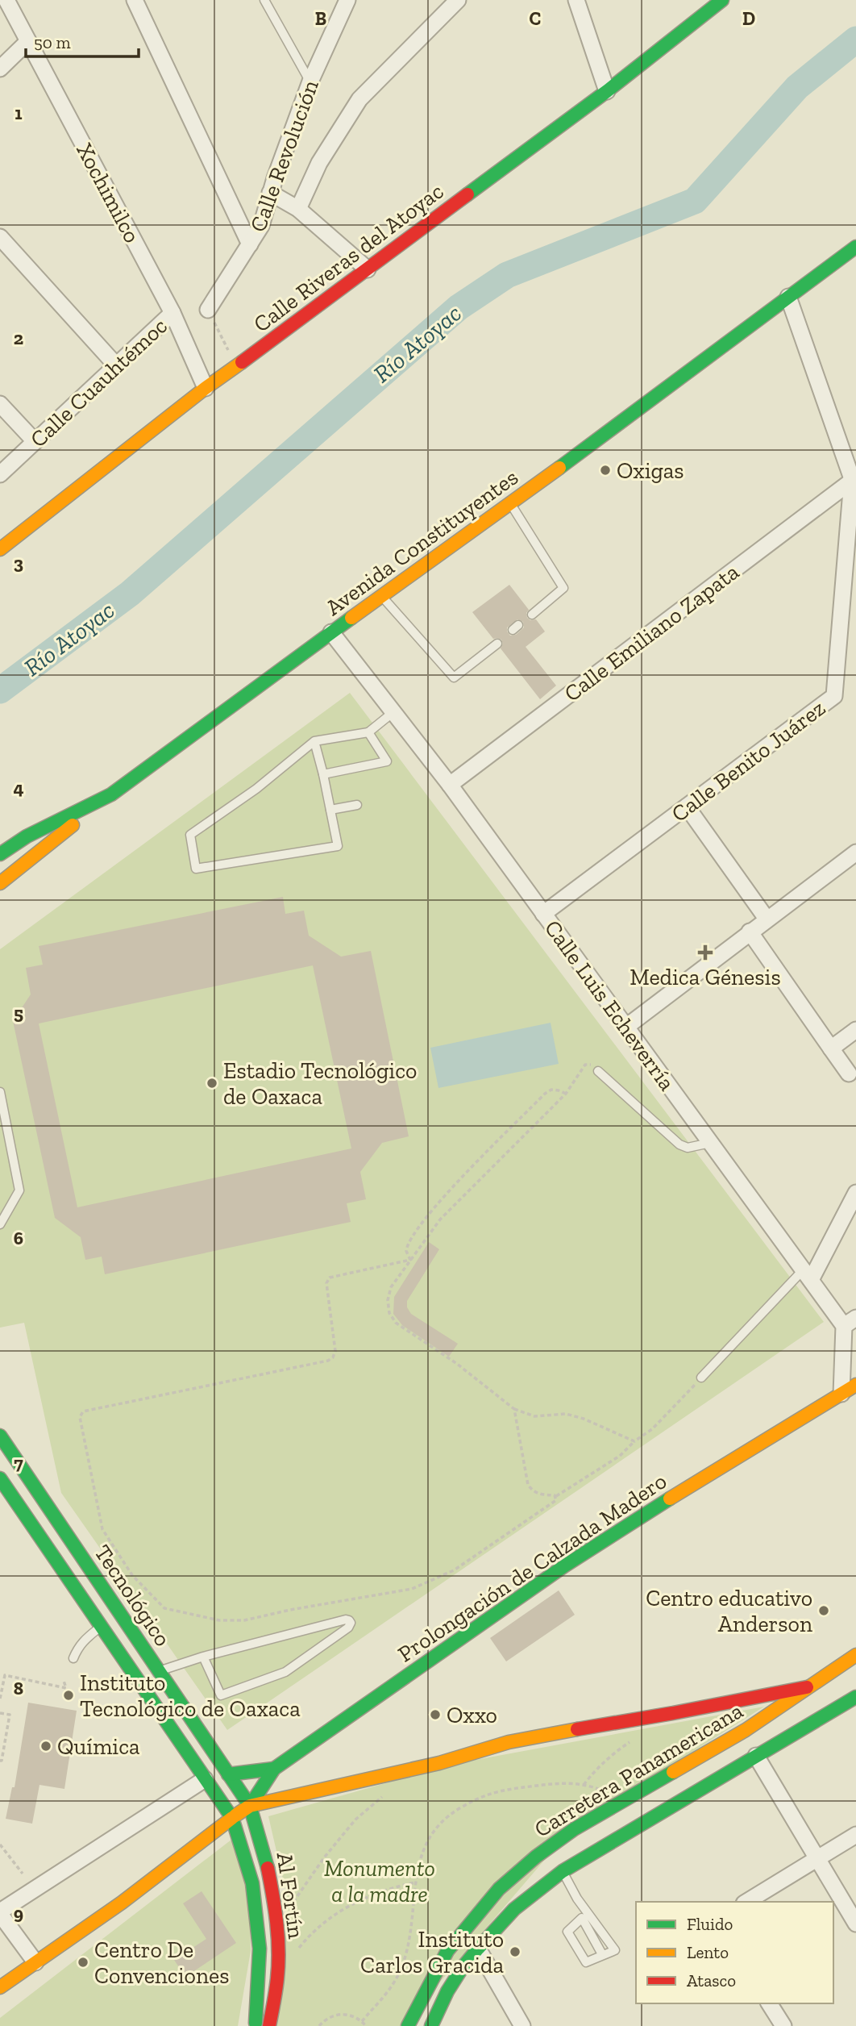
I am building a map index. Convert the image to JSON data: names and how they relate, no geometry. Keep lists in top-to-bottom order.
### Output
{
  "streets": {
    "main road": [
      "Calle Riveras del Atoyac",
      "Avenida Constituyentes",
      "Prolongación de Calzada Madero",
      "Tecnológico",
      "Carretera Panamericana",
      "Al Fortín"
    ],
    "street": [
      "Calle Revolución",
      "Xochimilco",
      "Calle Cuauhtémoc",
      "Calle Emiliano Zapata",
      "Calle Benito Juárez",
      "Calle Luis Echeverría"
    ]
  },
  "crossings": [
    ["Xochimilco", "Calle Riveras del Atoyac"],
    ["Xochimilco", "Calle Cuauhtémoc"],
    ["Avenida Constituyentes", "Calle Luis Echeverría"],
    ["Calle Emiliano Zapata", "Calle Benito Juárez"],
    ["Calle Emiliano Zapata", "Calle Luis Echeverría"],
    ["Calle Benito Juárez", "Calle Luis Echeverría"],
    ["Calle Luis Echeverría", "Prolongación de Calzada Madero"],
    ["Prolongación de Calzada Madero", "Tecnológico"],
    ["Prolongación de Calzada Madero", "Al Fortín"],
    ["Tecnológico", "Al Fortín"]
  ],
  "water": ["Río Atoyac"],
  "parks": ["Monumento a la madre"],
  "places": {
    "other": [
      "Oxigas",
      "Estadio Tecnológico de Oaxaca",
      "Centro educativo Anderson",
      "Instituto Tecnológico de Oaxaca",
      "Oxxo",
      "Química",
      "Instituto Carlos Gracida",
      "Centro De Convenciones"
    ],
    "health": ["Medica Génesis"]
  },
  "legend": ["Fluido", "Lento", "Atasco"],
  "scale_bar": "50 m",
  "grid": {
    "columns": ["B", "C", "D"],
    "rows": [
      "1",
      "2",
      "3",
      "4",
      "5",
      "6",
      "7",
      "8",
      "9"
    ]
  }
}
